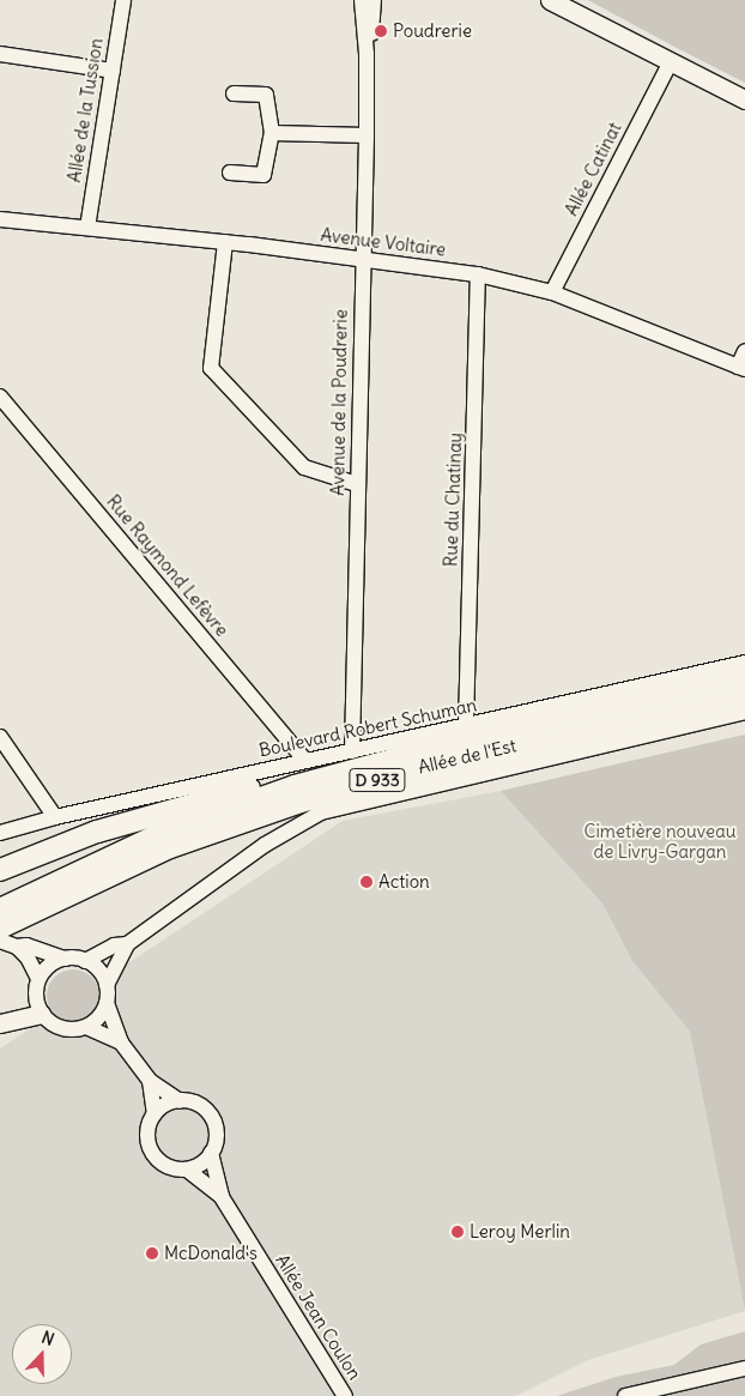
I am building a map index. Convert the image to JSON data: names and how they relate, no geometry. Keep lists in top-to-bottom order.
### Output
{
  "streets": {
    "highway": ["D 933"],
    "street": [
      "Allée de la Tussion",
      "Allée Catinat",
      "Avenue Voltaire",
      "Avenue de la Poudrerie",
      "Rue du Chatinay",
      "Rue Raymond Lefèvre",
      "Boulevard Robert Schuman",
      "Allée de l'Est",
      "Allée Jean Coulon"
    ]
  },
  "crossings": [
    ["Allée de la Tussion", "Avenue Voltaire"],
    ["Allée Catinat", "Avenue Voltaire"],
    ["Avenue Voltaire", "Avenue de la Poudrerie"],
    ["Avenue Voltaire", "Rue du Chatinay"],
    ["Avenue de la Poudrerie", "Boulevard Robert Schuman"],
    ["Rue du Chatinay", "Boulevard Robert Schuman"],
    ["Rue Raymond Lefèvre", "Boulevard Robert Schuman"]
  ],
  "parks": ["Cimetière nouveau de Livry-Gargan"],
  "places": [
    "Poudrerie",
    "Action",
    "Leroy Merlin",
    "McDonald's"
  ],
  "north": "top"
}
